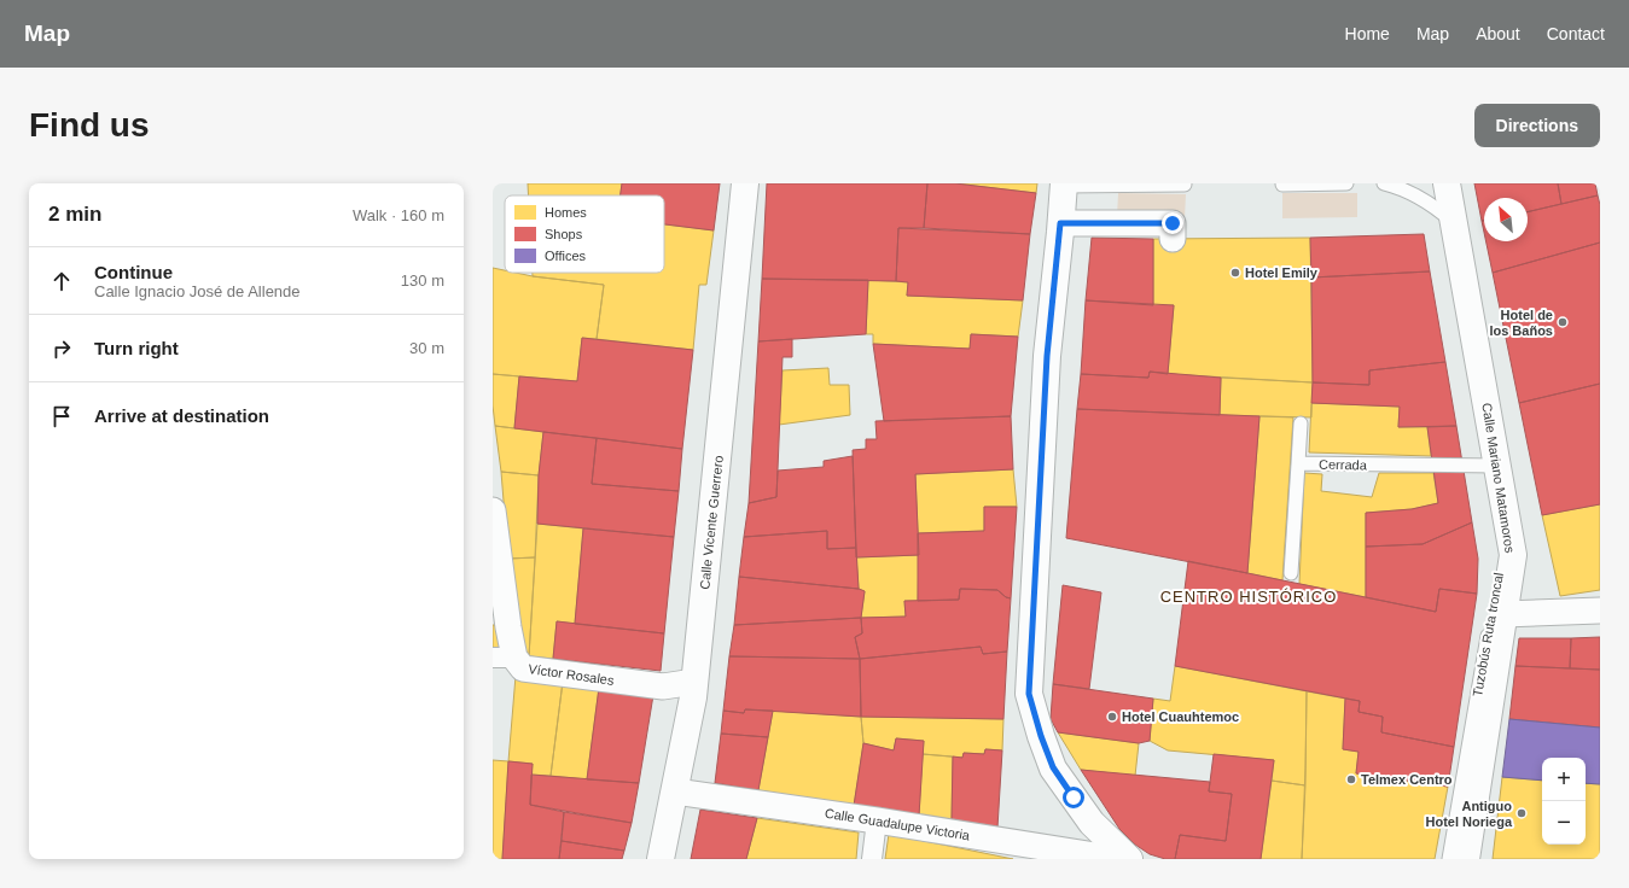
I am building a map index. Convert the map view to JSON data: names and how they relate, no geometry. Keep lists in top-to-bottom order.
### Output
{
  "streets": {
    "street": [
      "Calle Mariano Matamoros",
      "Calle Vicente Guerrero",
      "Víctor Rosales",
      "Calle Guadalupe Victoria"
    ],
    "lane": ["Cerrada", "Tuzobús Ruta troncal"]
  },
  "crossings": [
    ["Cerrada", "Calle Mariano Matamoros"],
    ["Cerrada", "Tuzobús Ruta troncal"],
    ["Calle Mariano Matamoros", "Tuzobús Ruta troncal"],
    ["Calle Vicente Guerrero", "Víctor Rosales"],
    ["Calle Vicente Guerrero", "Calle Guadalupe Victoria"]
  ],
  "districts": ["CENTRO HISTÓRICO"],
  "places": [
    "Hotel Emily",
    "Hotel de los Baños",
    "Hotel Cuauhtemoc",
    "Telmex Centro",
    "Antiguo Hotel Noriega"
  ],
  "legend": ["Homes", "Shops", "Offices"],
  "north": "top left",
  "page": {
    "header": "Map",
    "nav": [
      "Home",
      "Map",
      "About",
      "Contact"
    ],
    "buttons": "Directions",
    "title": "Find us",
    "heading": ["2 min", "Walk · 160 m"],
    "list": [
      ["Continue", "Calle Ignacio José de Allende", "130 m"],
      ["Turn right", "30 m"],
      "Arrive at destination"
    ],
    "map_buttons": ["+", "−"]
  }
}
